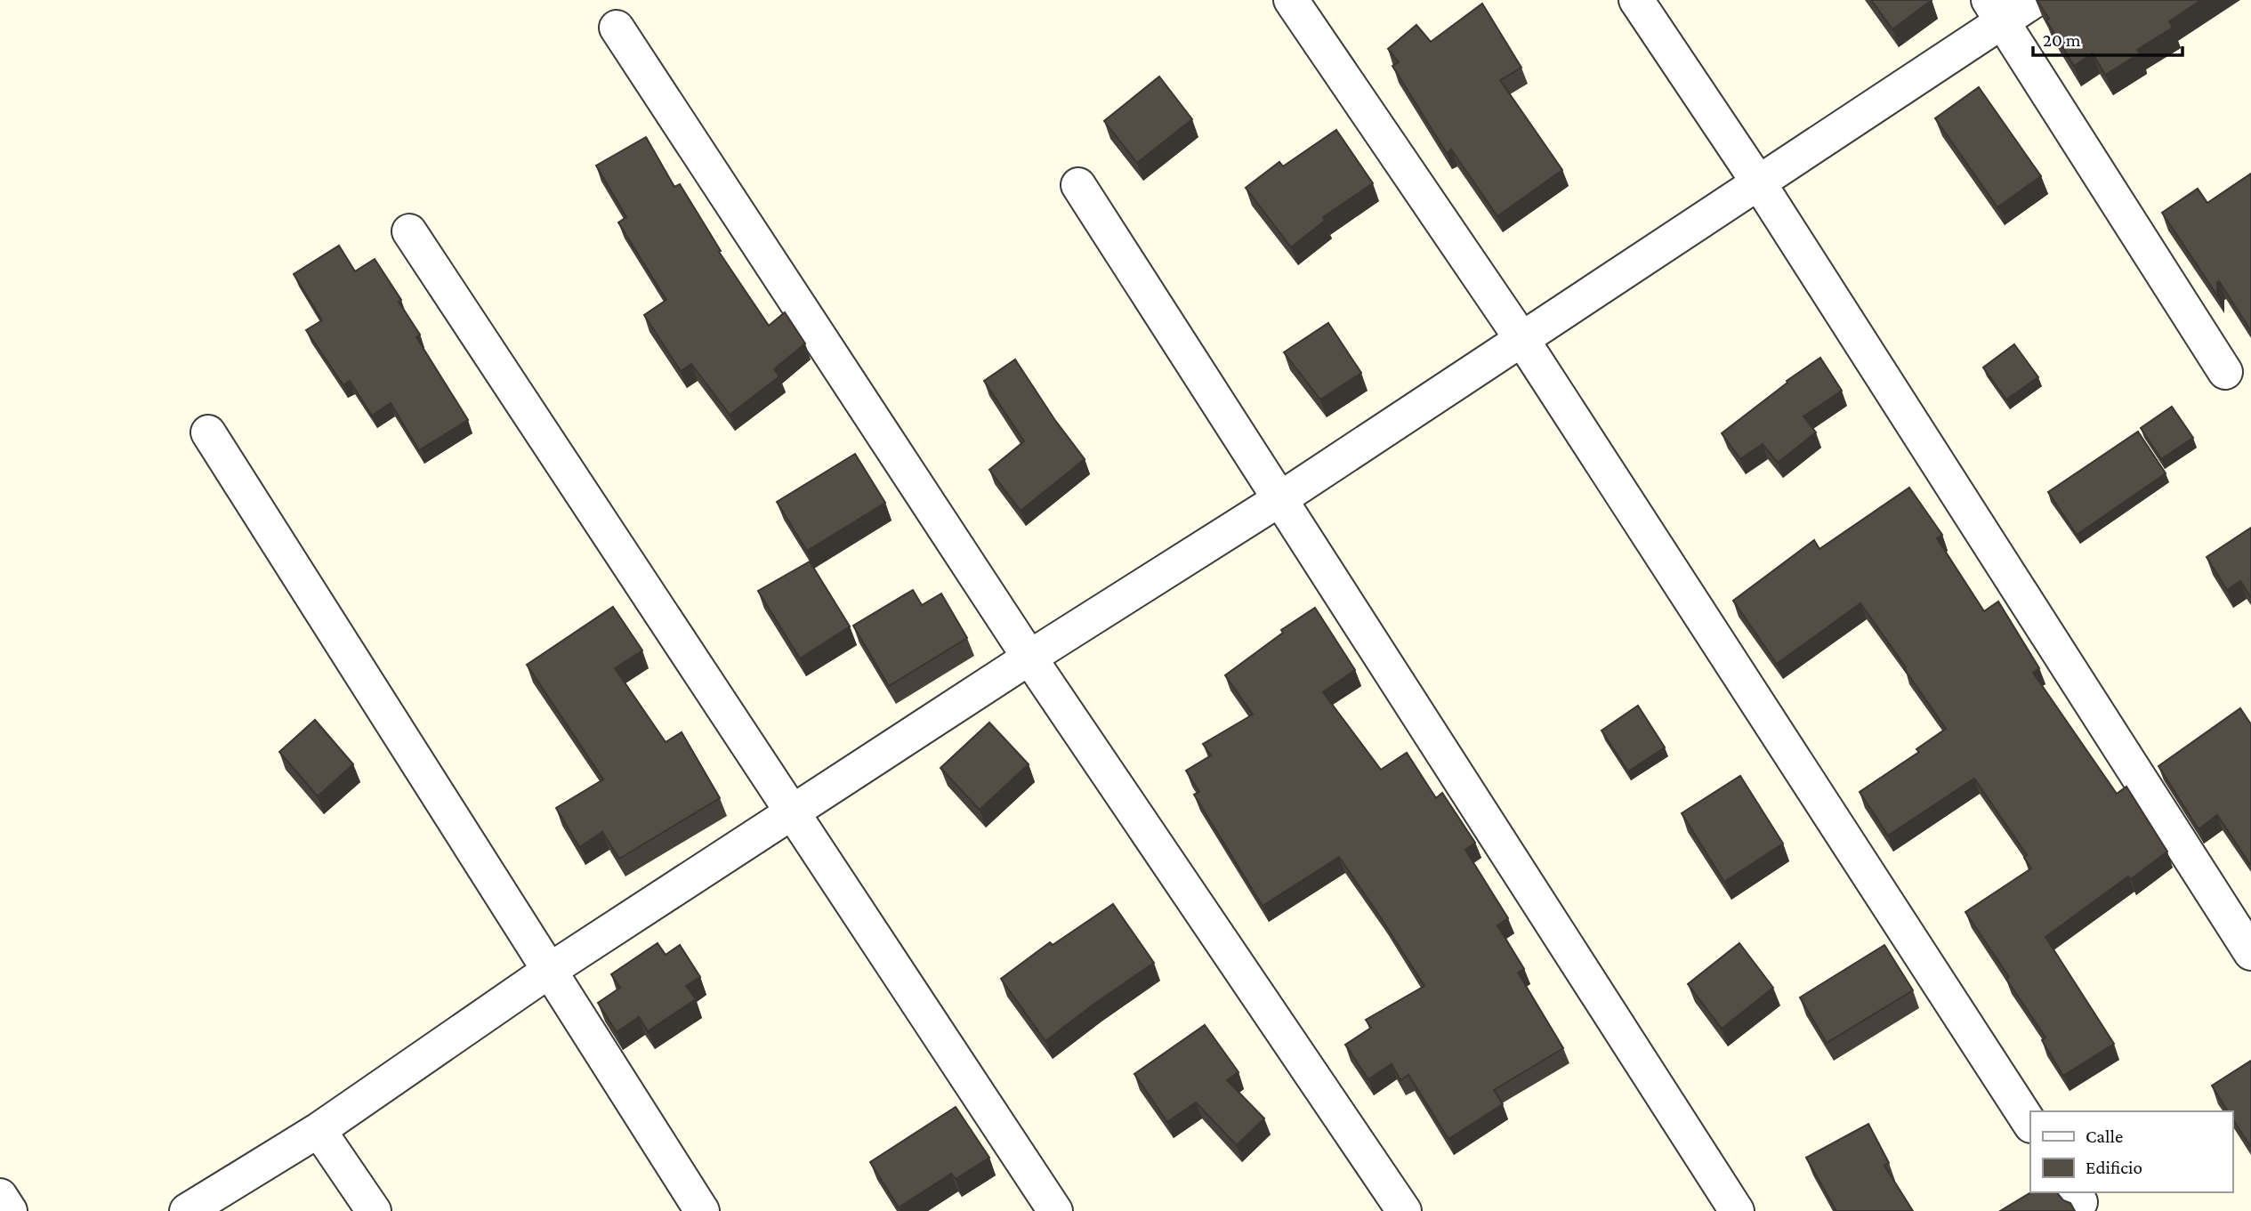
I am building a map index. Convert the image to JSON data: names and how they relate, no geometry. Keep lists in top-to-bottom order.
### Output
{
  "legend": ["Calle", "Edificio"],
  "scale_bar": "20 m"
}
